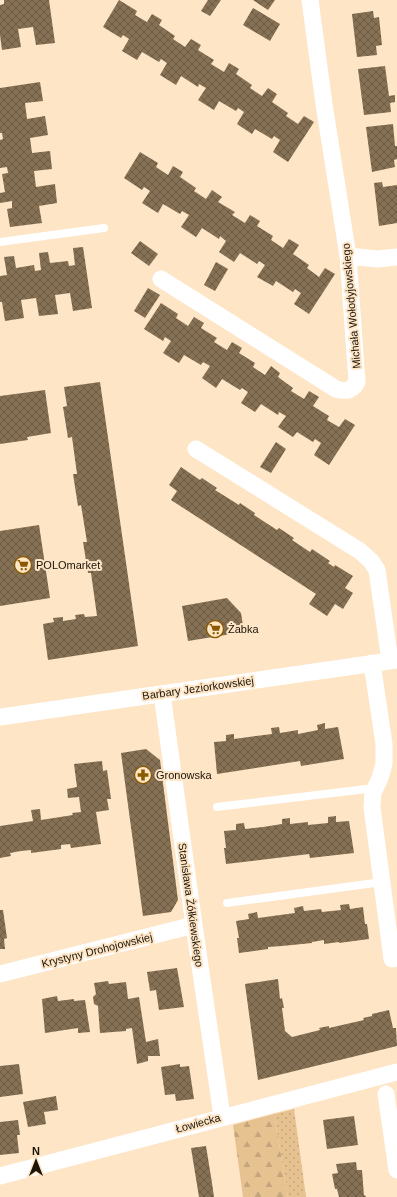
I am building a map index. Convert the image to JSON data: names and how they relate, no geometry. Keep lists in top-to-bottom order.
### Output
{
  "streets": {
    "street": [
      "Michała Wołodyjowskiego",
      "Barbary Jeziorkowskiej",
      "Stanisława Żółkiewskiego",
      "Krystyny Drohojowskiej",
      "Łowiecka"
    ]
  },
  "crossings": [
    ["Barbary Jeziorkowskiej", "Stanisława Żółkiewskiego"],
    ["Stanisława Żółkiewskiego", "Krystyny Drohojowskiej"],
    ["Stanisława Żółkiewskiego", "Łowiecka"]
  ],
  "places": {
    "supermarket": ["POLOmarket", "Żabka"],
    "pharmacy": ["Gronowska"]
  },
  "north": "top"
}
